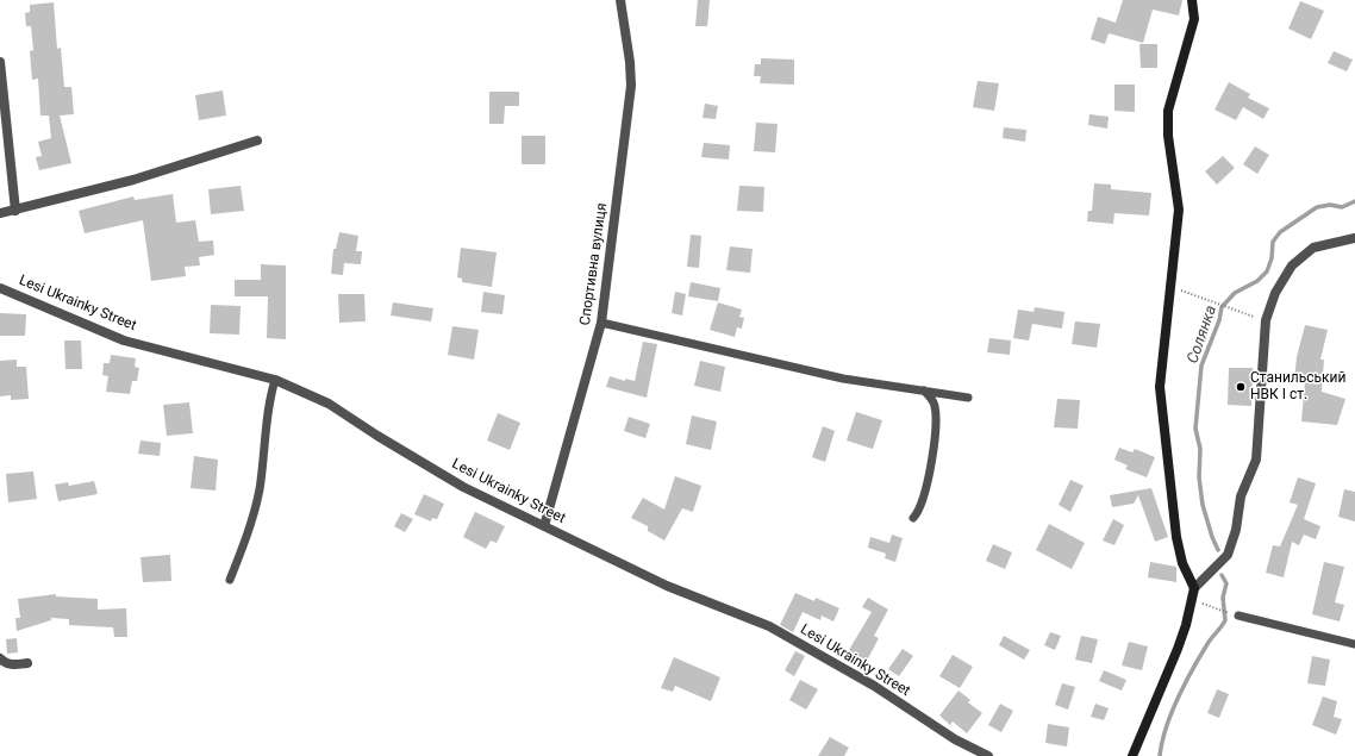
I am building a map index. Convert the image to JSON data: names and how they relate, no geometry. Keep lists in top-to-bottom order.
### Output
{
  "streets": {
    "street": ["Спортивна вулиця", "Lesi Ukrainky Street"]
  },
  "crossings": [
    ["Спортивна вулиця", "Lesi Ukrainky Street"]
  ],
  "water": ["Солянка"],
  "places": ["Станильський НВК І ст."]
}
